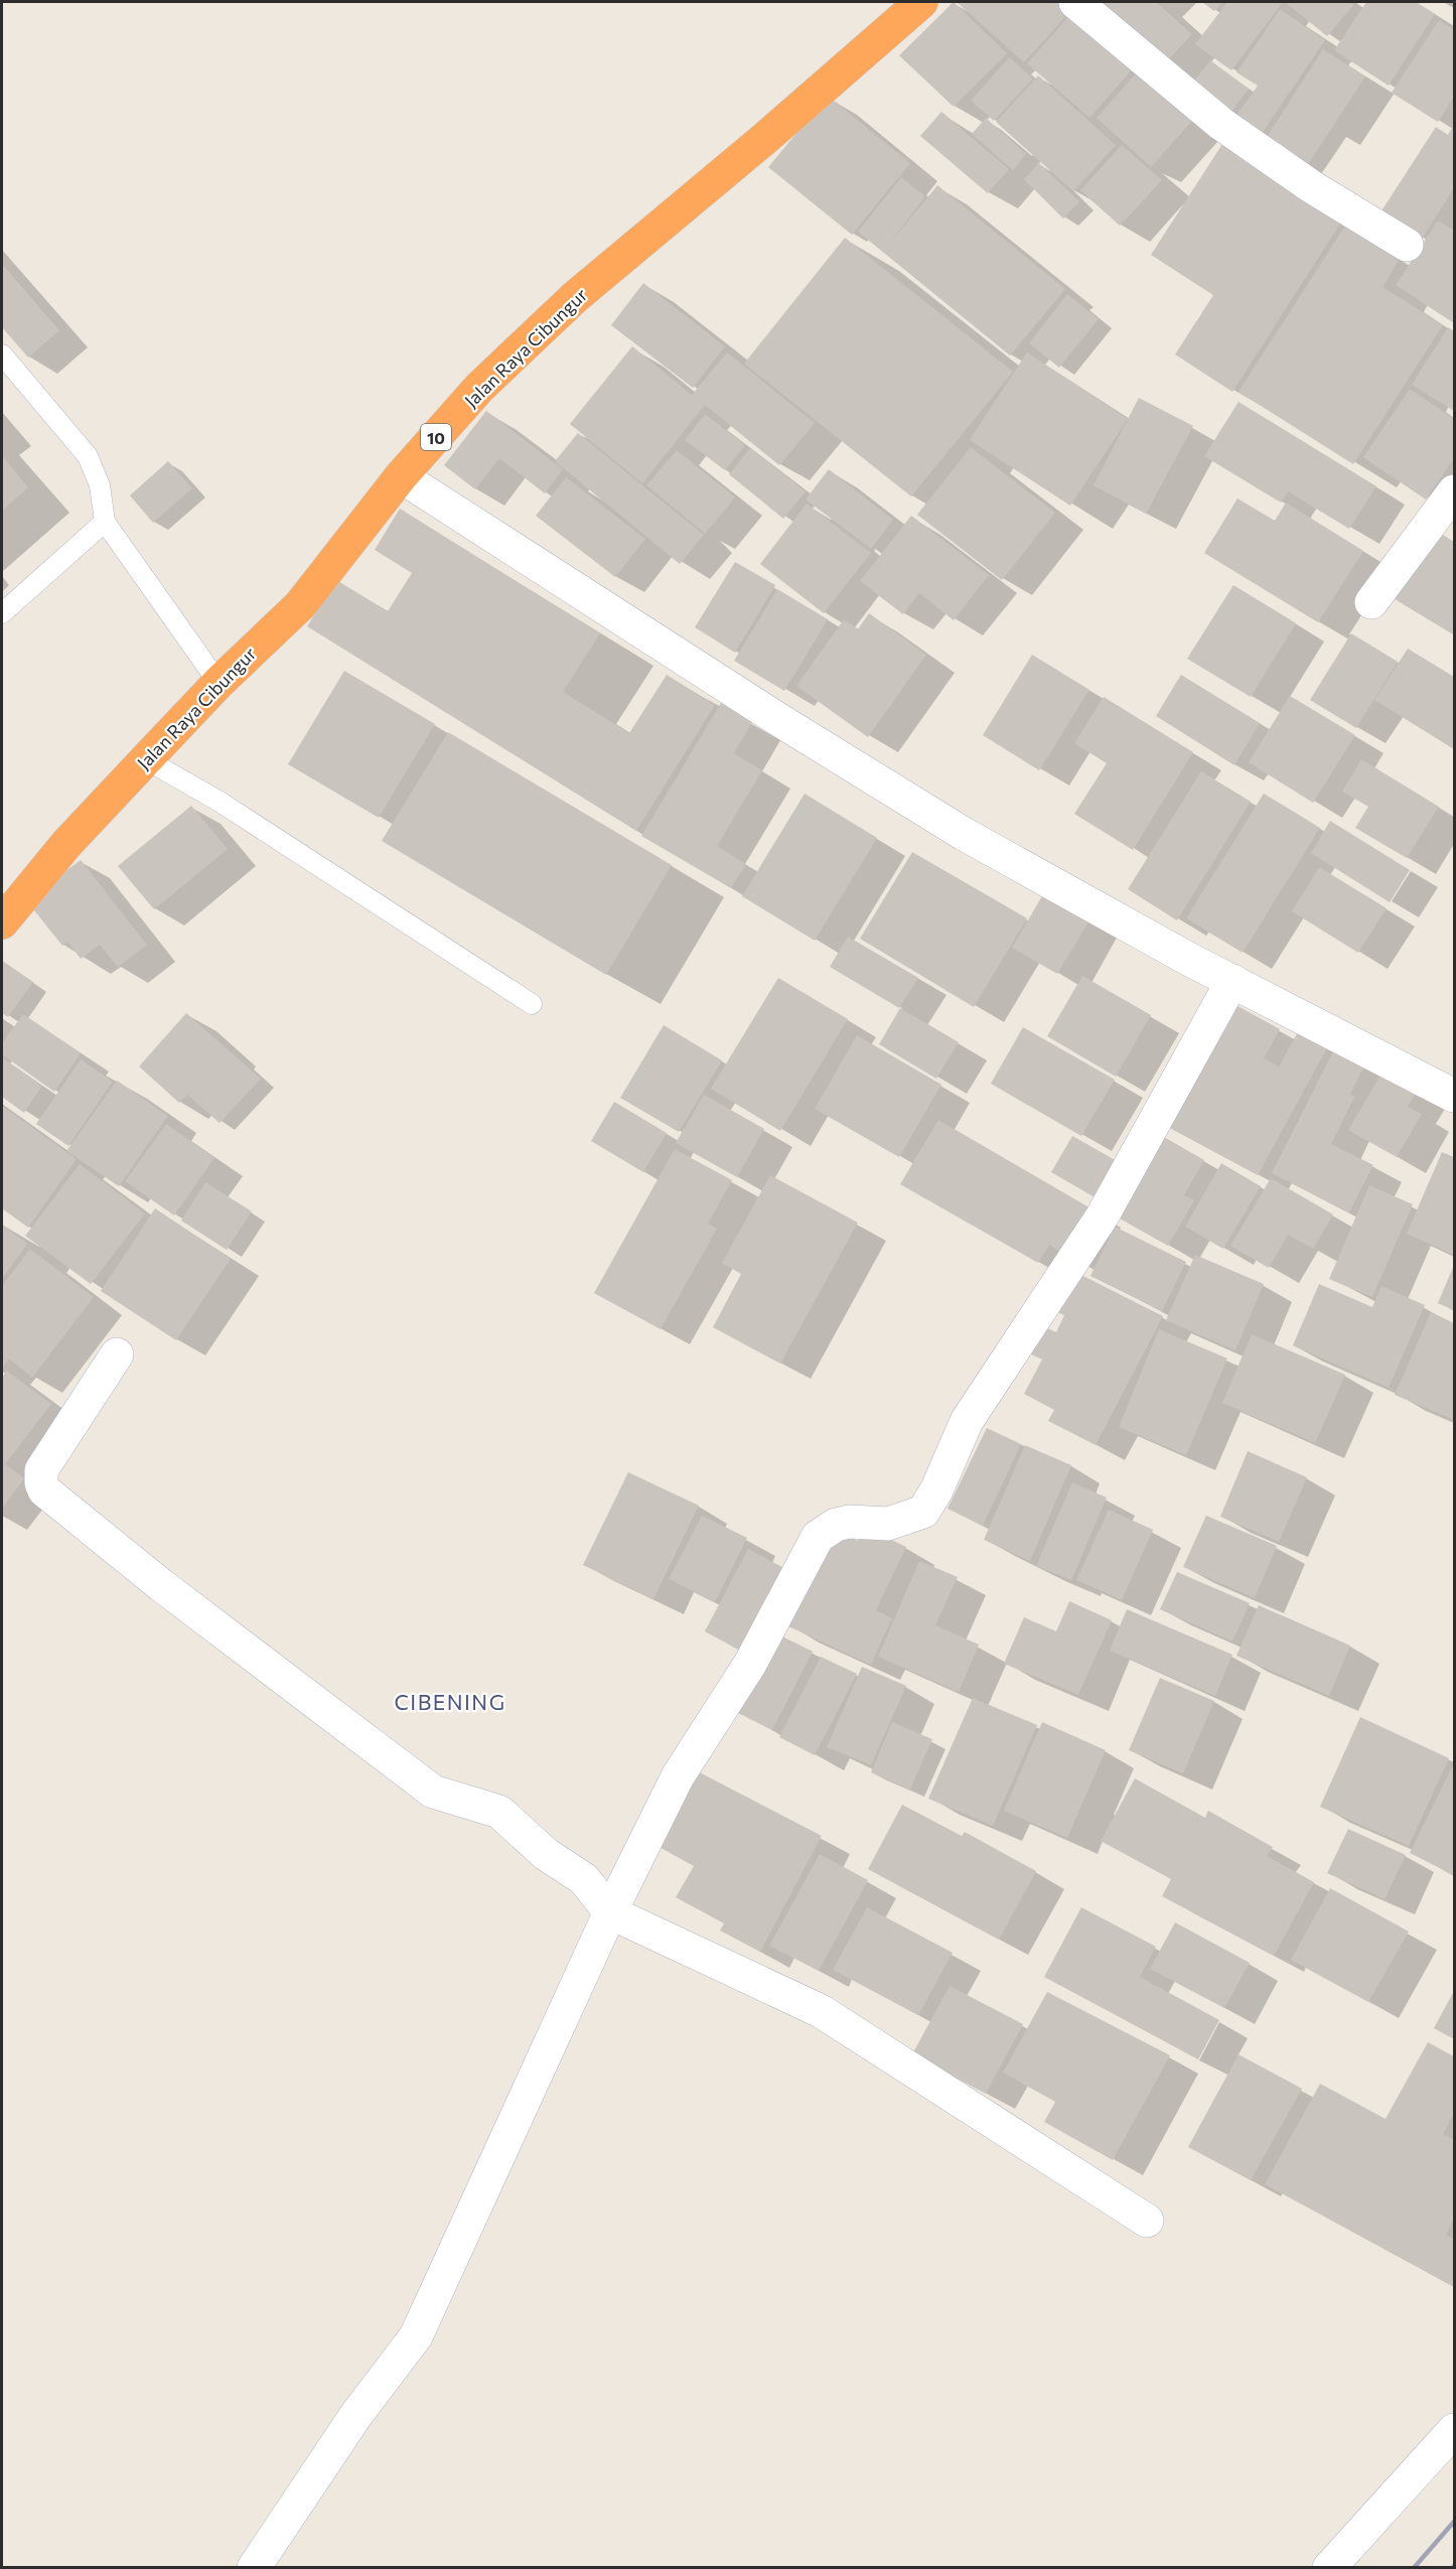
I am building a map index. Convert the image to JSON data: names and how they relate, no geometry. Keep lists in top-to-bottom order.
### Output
{
  "streets": {
    "highway": ["Jalan Raya Cibungur", "10"]
  },
  "districts": ["CIBENING"]
}
